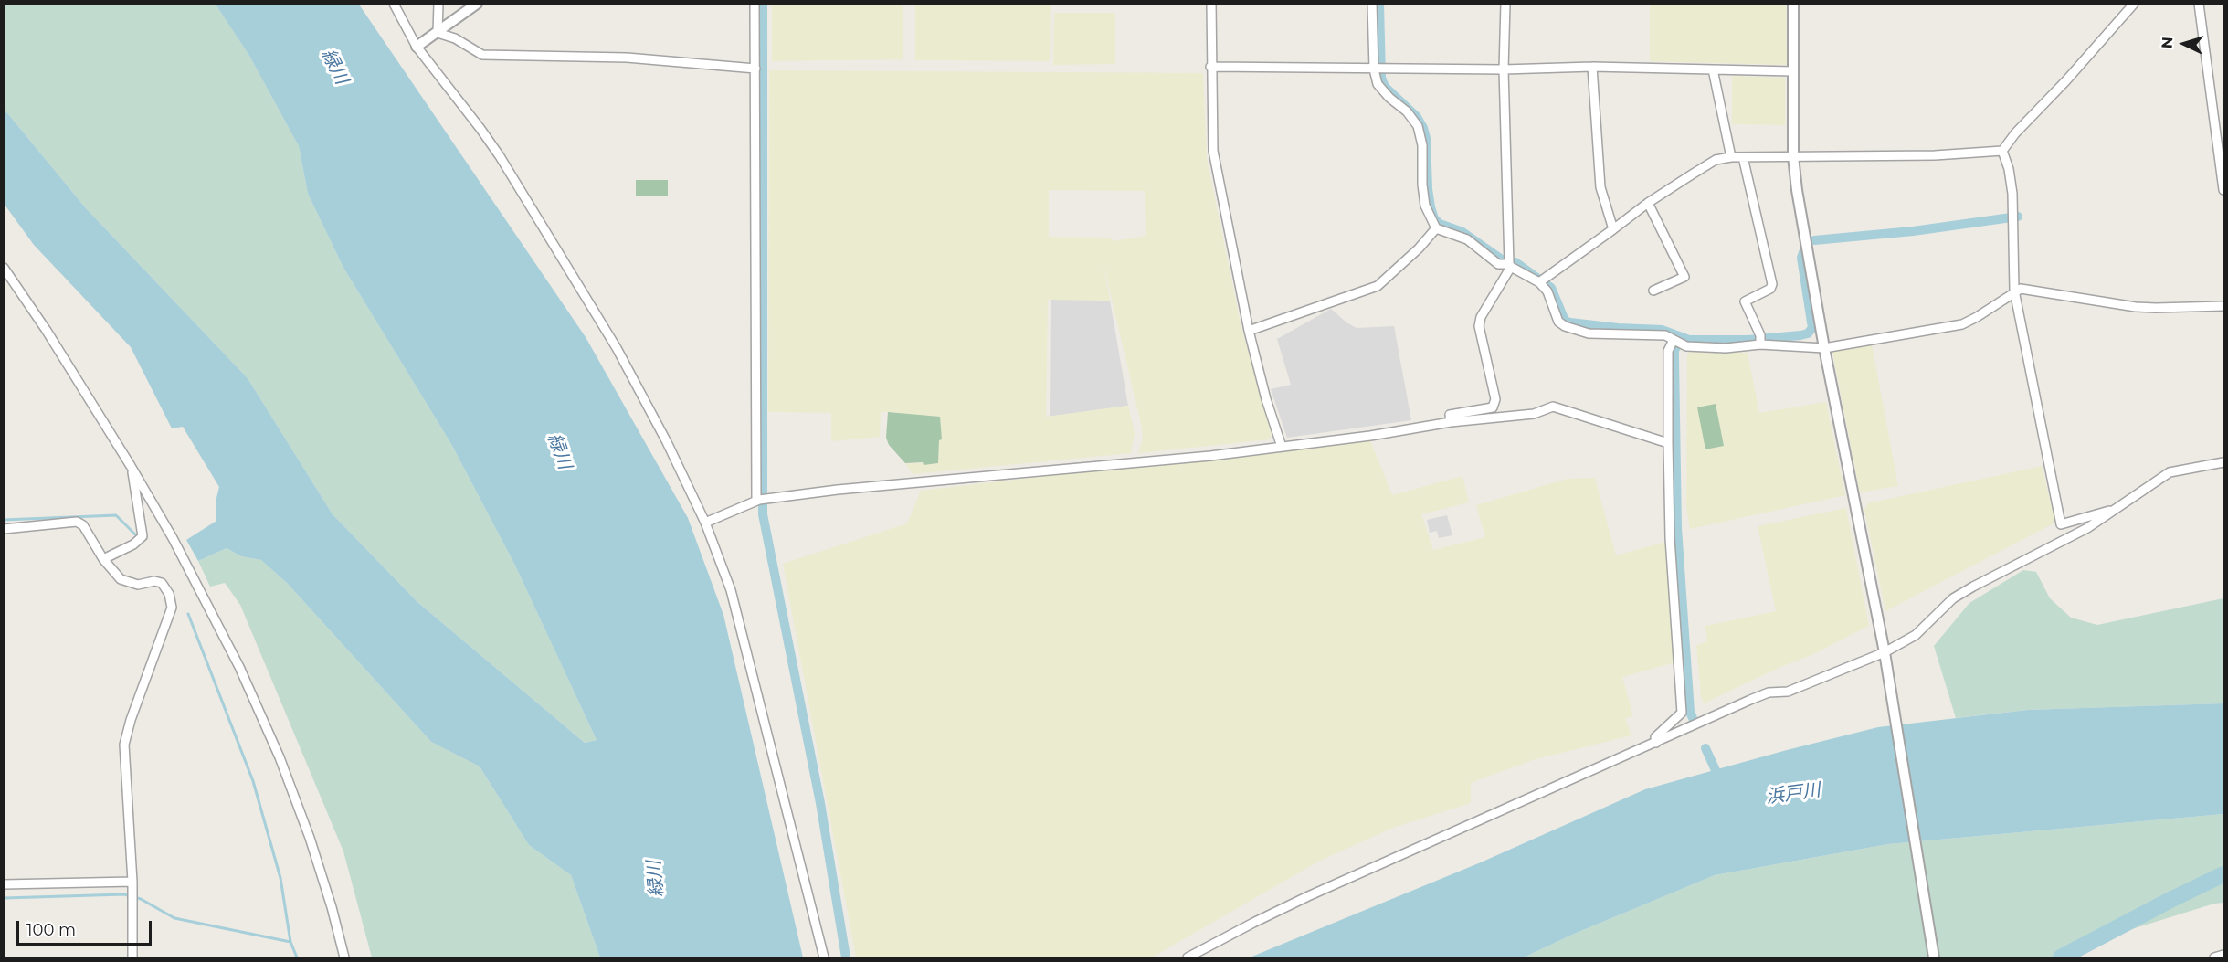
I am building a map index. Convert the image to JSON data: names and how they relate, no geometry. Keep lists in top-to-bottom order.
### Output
{
  "water": ["緑川", "浜戸川"],
  "scale_bar": "100 m",
  "north": "left"
}
